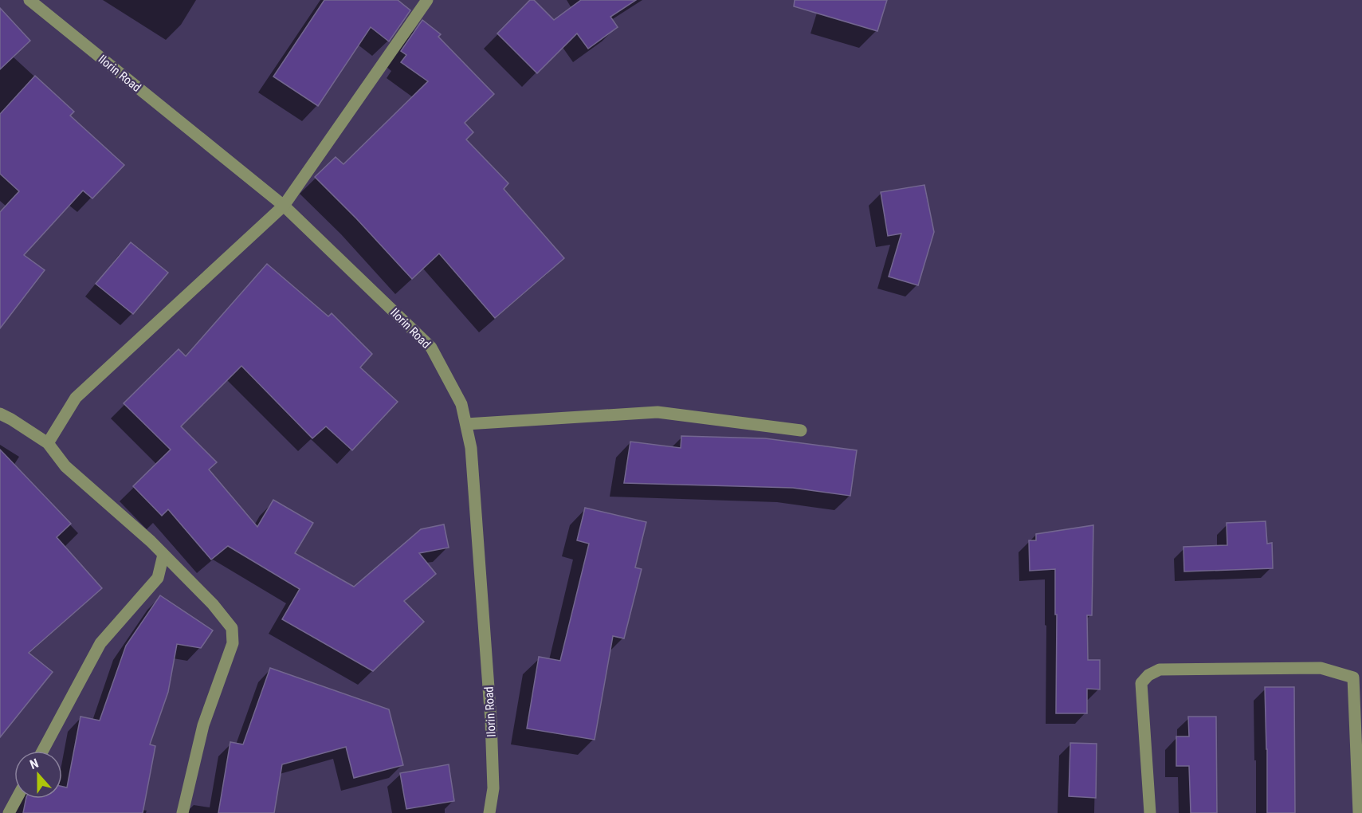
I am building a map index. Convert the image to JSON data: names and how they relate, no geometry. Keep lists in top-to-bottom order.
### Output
{
  "streets": {
    "street": ["Ilorin Road"]
  },
  "north": "top"
}
